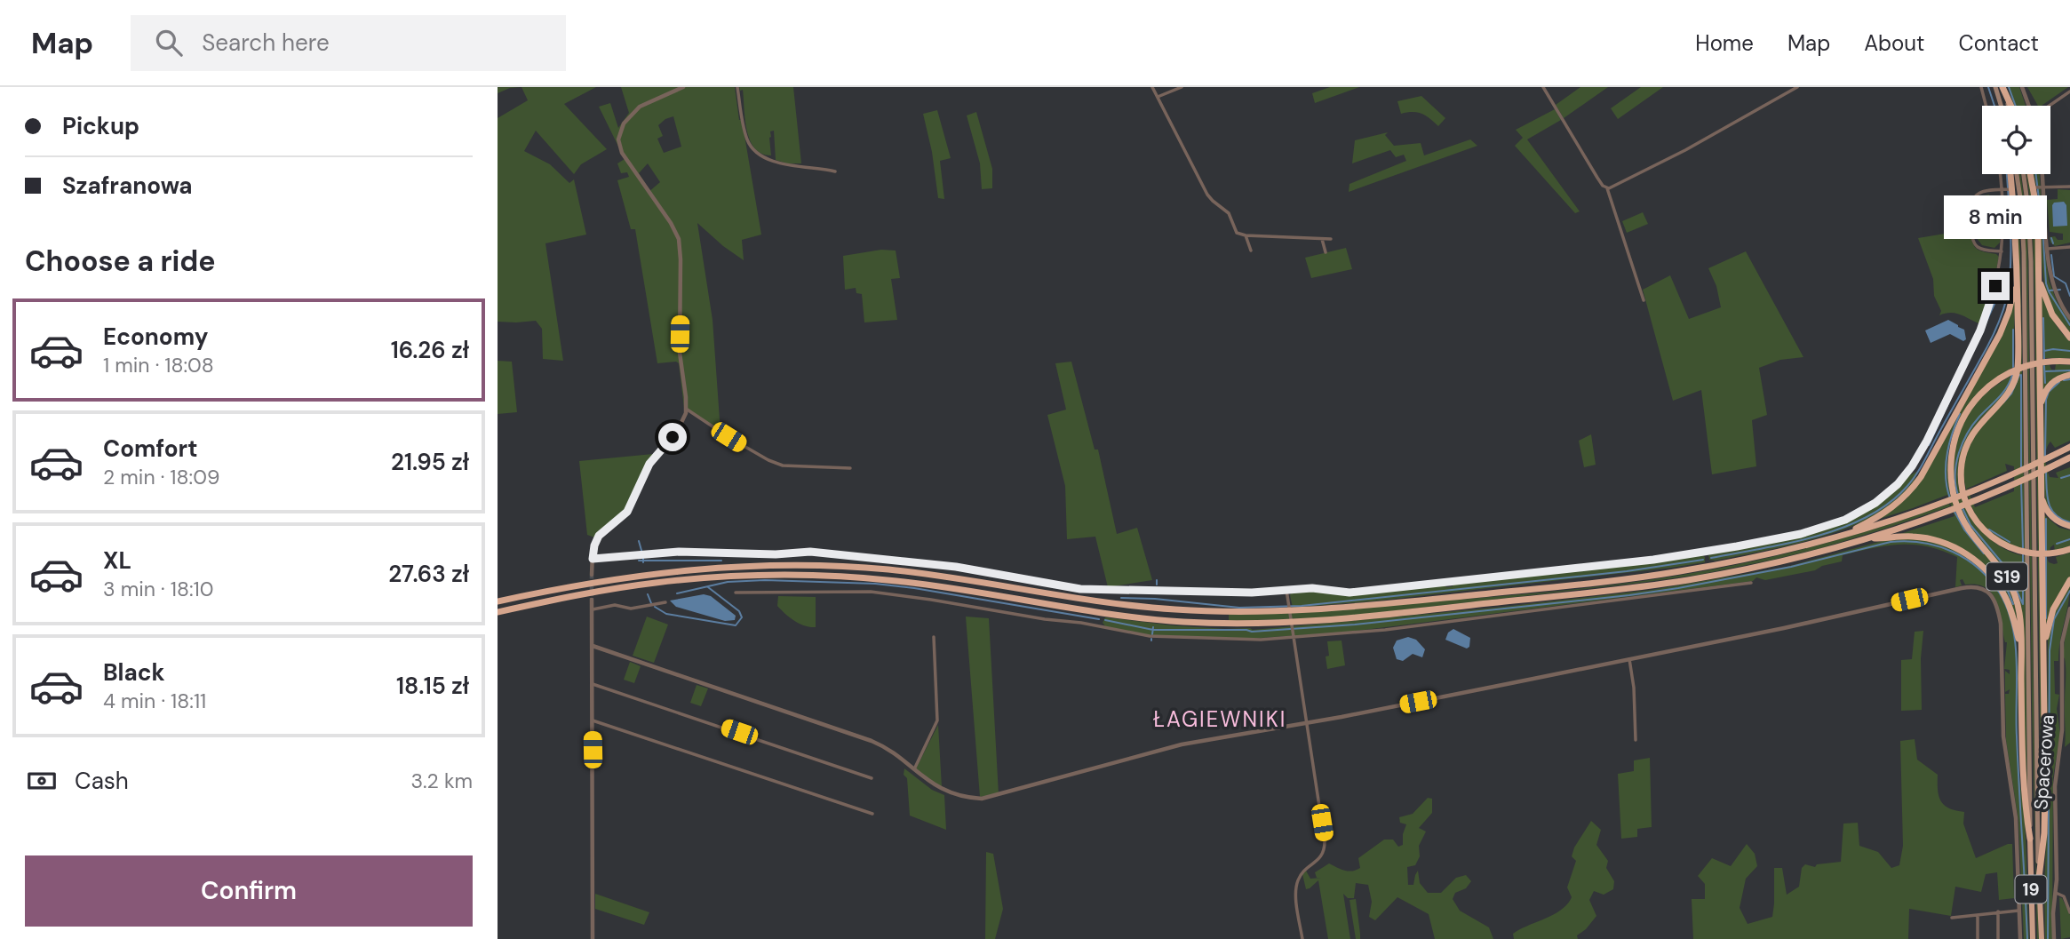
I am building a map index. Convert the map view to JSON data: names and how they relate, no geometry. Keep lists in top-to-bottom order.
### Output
{
  "streets": {
    "highway": ["S19", "19"],
    "street": ["Spacerowa"]
  },
  "crossings": [
    ["S19", "19"]
  ],
  "districts": ["ŁAGIEWNIKI"],
  "page": {
    "header": "Map",
    "search": "Search here",
    "nav": [
      "Home",
      "Map",
      "About",
      "Contact"
    ],
    "banner": ["Pickup", "Szafranowa"],
    "bubble": "8 min",
    "heading": "Choose a ride",
    "list": [
      {
        "name": "Economy",
        "note": "1 min · 18:08",
        "value": "16.26 zł"
      },
      {
        "name": "Comfort",
        "note": "2 min · 18:09",
        "value": "21.95 zł"
      },
      {
        "name": "XL",
        "note": "3 min · 18:10",
        "value": "27.63 zł"
      },
      {
        "name": "Black",
        "note": "4 min · 18:11",
        "value": "18.15 zł"
      }
    ],
    "pay": ["Cash", "3.2 km"],
    "buttons": "Confirm"
  }
}
